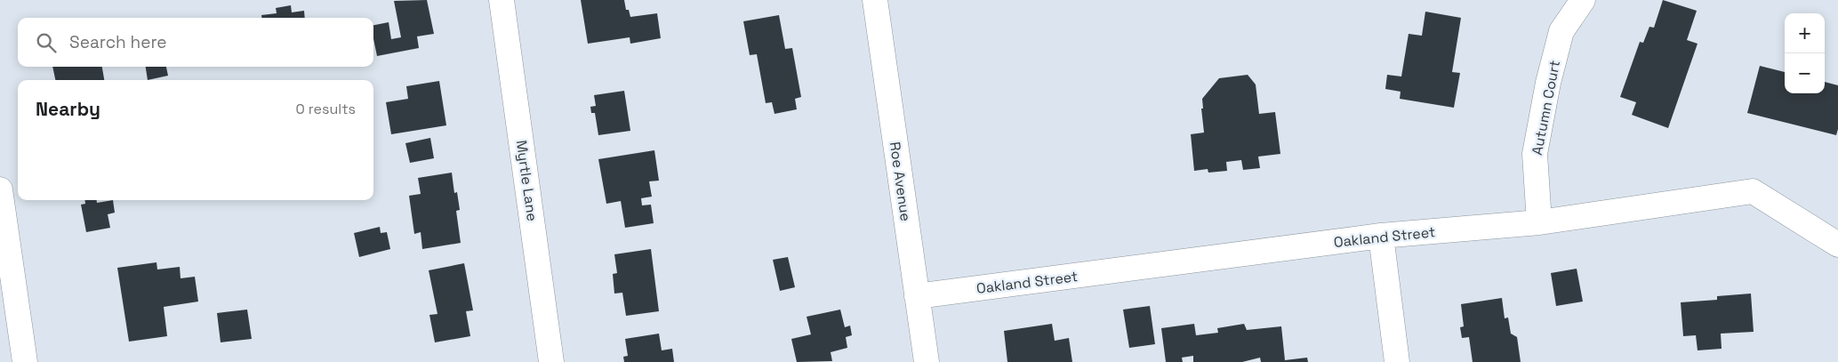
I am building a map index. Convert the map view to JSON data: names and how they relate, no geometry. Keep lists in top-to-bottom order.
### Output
{
  "streets": {
    "street": [
      "Autumn Court",
      "Myrtle Lane",
      "Roe Avenue",
      "Oakland Street"
    ]
  },
  "crossings": [
    ["Autumn Court", "Oakland Street"],
    ["Roe Avenue", "Oakland Street"]
  ],
  "page": {
    "map_buttons": ["+", "−"],
    "search": "Search here",
    "heading": ["Nearby", "0 results"]
  }
}
